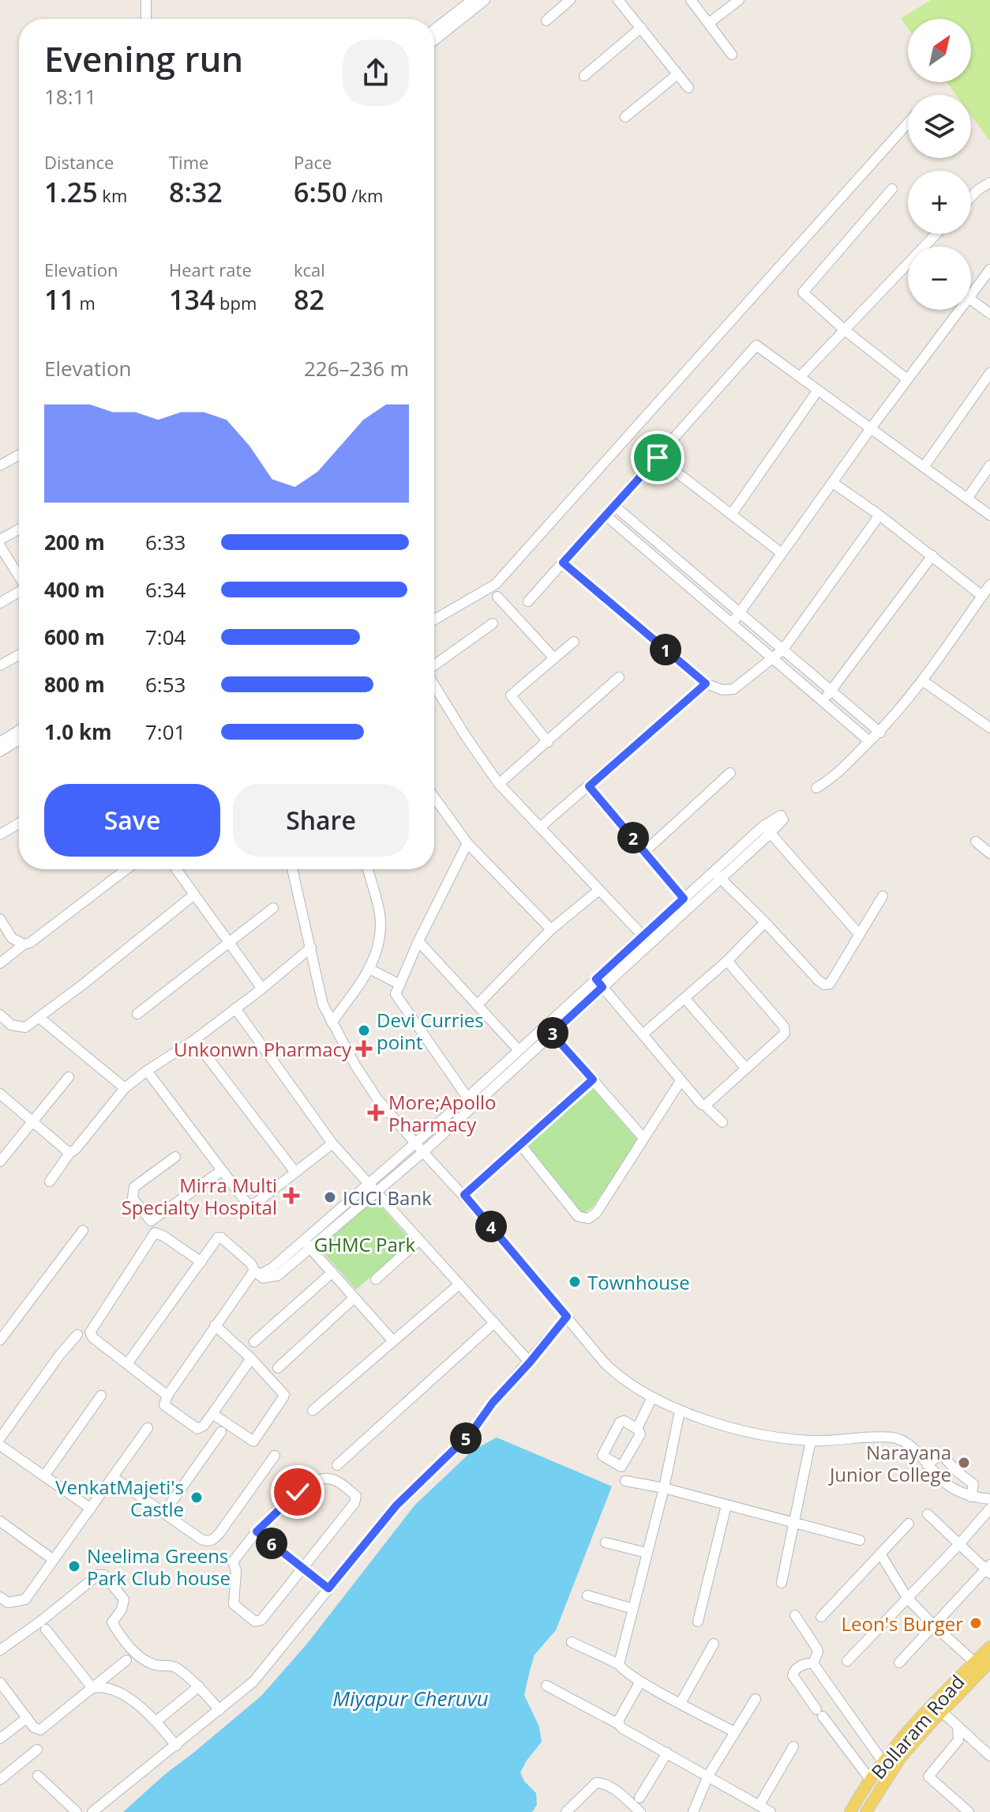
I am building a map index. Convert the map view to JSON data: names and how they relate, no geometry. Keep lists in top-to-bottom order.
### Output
{
  "streets": {
    "main road": ["Bollaram Road"]
  },
  "water": ["Miyapur Cheruvu"],
  "parks": ["GHMC Park"],
  "places": {
    "other": [
      "Devi Curries point",
      "ICICI Bank",
      "Townhouse",
      "Narayana Junior College",
      "VenkatMajeti's Castle",
      "Neelima Greens Park Club house",
      "Leon's Burger"
    ],
    "health": ["Unkonwn Pharmacy", "More;Apollo Pharmacy", "Mirra Multi Specialty Hospital"]
  },
  "north": "top right",
  "page": {
    "map_buttons": ["+", "−"],
    "heading": ["Evening run", "18:11"],
    "stats": [
      ["Distance", "1.25 km"],
      ["Time", "8:32"],
      ["Pace", "6:50 /km"],
      ["Elevation", "11 m"],
      ["Heart rate", "134 bpm"],
      ["kcal", "82"]
    ],
    "chart": ["Elevation", "226–236 m"],
    "list": [
      {
        "name": "200 m",
        "note": "6:33"
      },
      {
        "name": "400 m",
        "note": "6:34"
      },
      {
        "name": "600 m",
        "note": "7:04"
      },
      {
        "name": "800 m",
        "note": "6:53"
      },
      {
        "name": "1.0 km",
        "note": "7:01"
      }
    ],
    "pins": [
      "1",
      "2",
      "3",
      "4",
      "5",
      "6"
    ],
    "buttons": ["Save", "Share"]
  }
}
